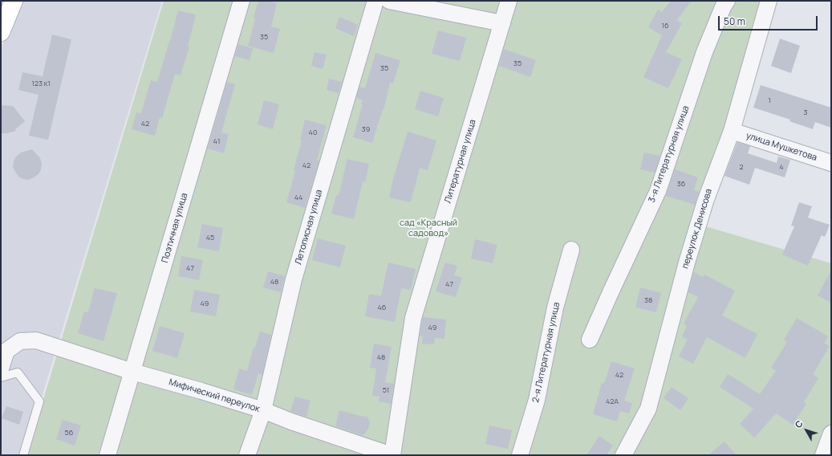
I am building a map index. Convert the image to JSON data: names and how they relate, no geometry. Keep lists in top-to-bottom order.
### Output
{
  "streets": {
    "street": [
      "улица Мушкетова",
      "3-я Литературная улица",
      "Литературная улица",
      "Летописная улица",
      "Поэтичная улица",
      "переулок Денисова",
      "2-я Литературная улица",
      "Мифический переулок"
    ]
  },
  "crossings": [
    ["улица Мушкетова", "переулок Денисова"],
    ["Литературная улица", "Мифический переулок"],
    ["Летописная улица", "Мифический переулок"],
    ["Поэтичная улица", "Мифический переулок"]
  ],
  "parks": ["сад «Красный садовод»"],
  "house_numbers": [
    "16",
    "35",
    "35",
    "35",
    "123 к1",
    "1",
    "3",
    "42",
    "39",
    "40",
    "41",
    "42",
    "2",
    "4",
    "36",
    "44",
    "45",
    "47",
    "48",
    "47",
    "38",
    "49",
    "46",
    "49",
    "48",
    "42",
    "51",
    "42А",
    "56"
  ],
  "scale_bar": "50 m",
  "north": "top left"
}
